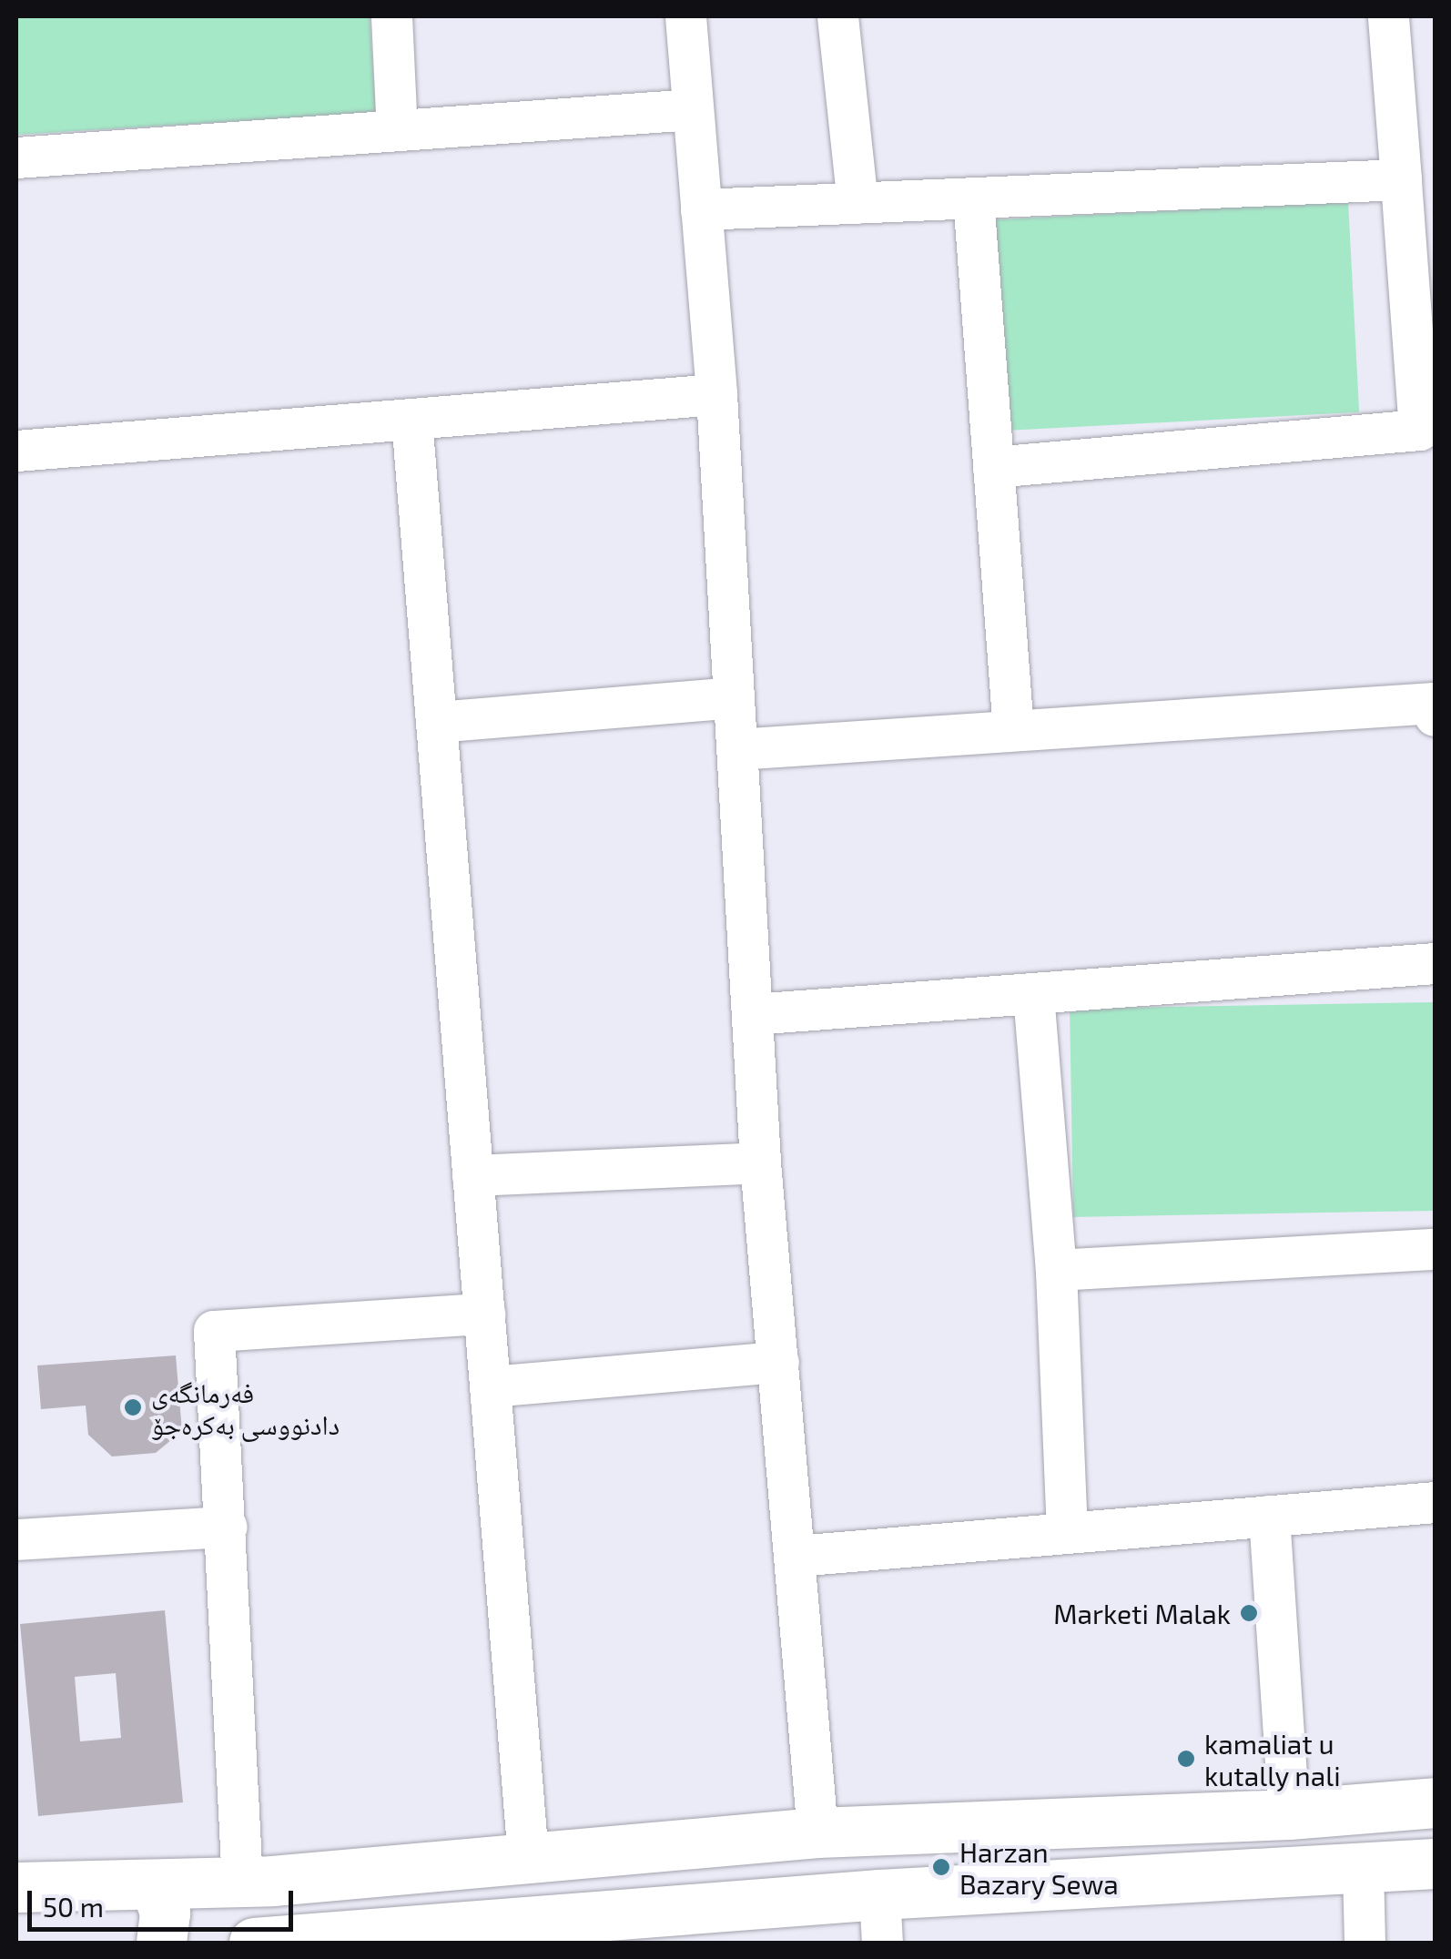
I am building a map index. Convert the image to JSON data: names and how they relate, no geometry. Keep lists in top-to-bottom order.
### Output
{
  "places": [
    "فەرمانگەی دادنووسی بەکرەجۆ",
    "Marketi Malak",
    "kamaliat u kutally nali",
    "Harzan Bazary Sewa"
  ],
  "scale_bar": "50 m"
}
